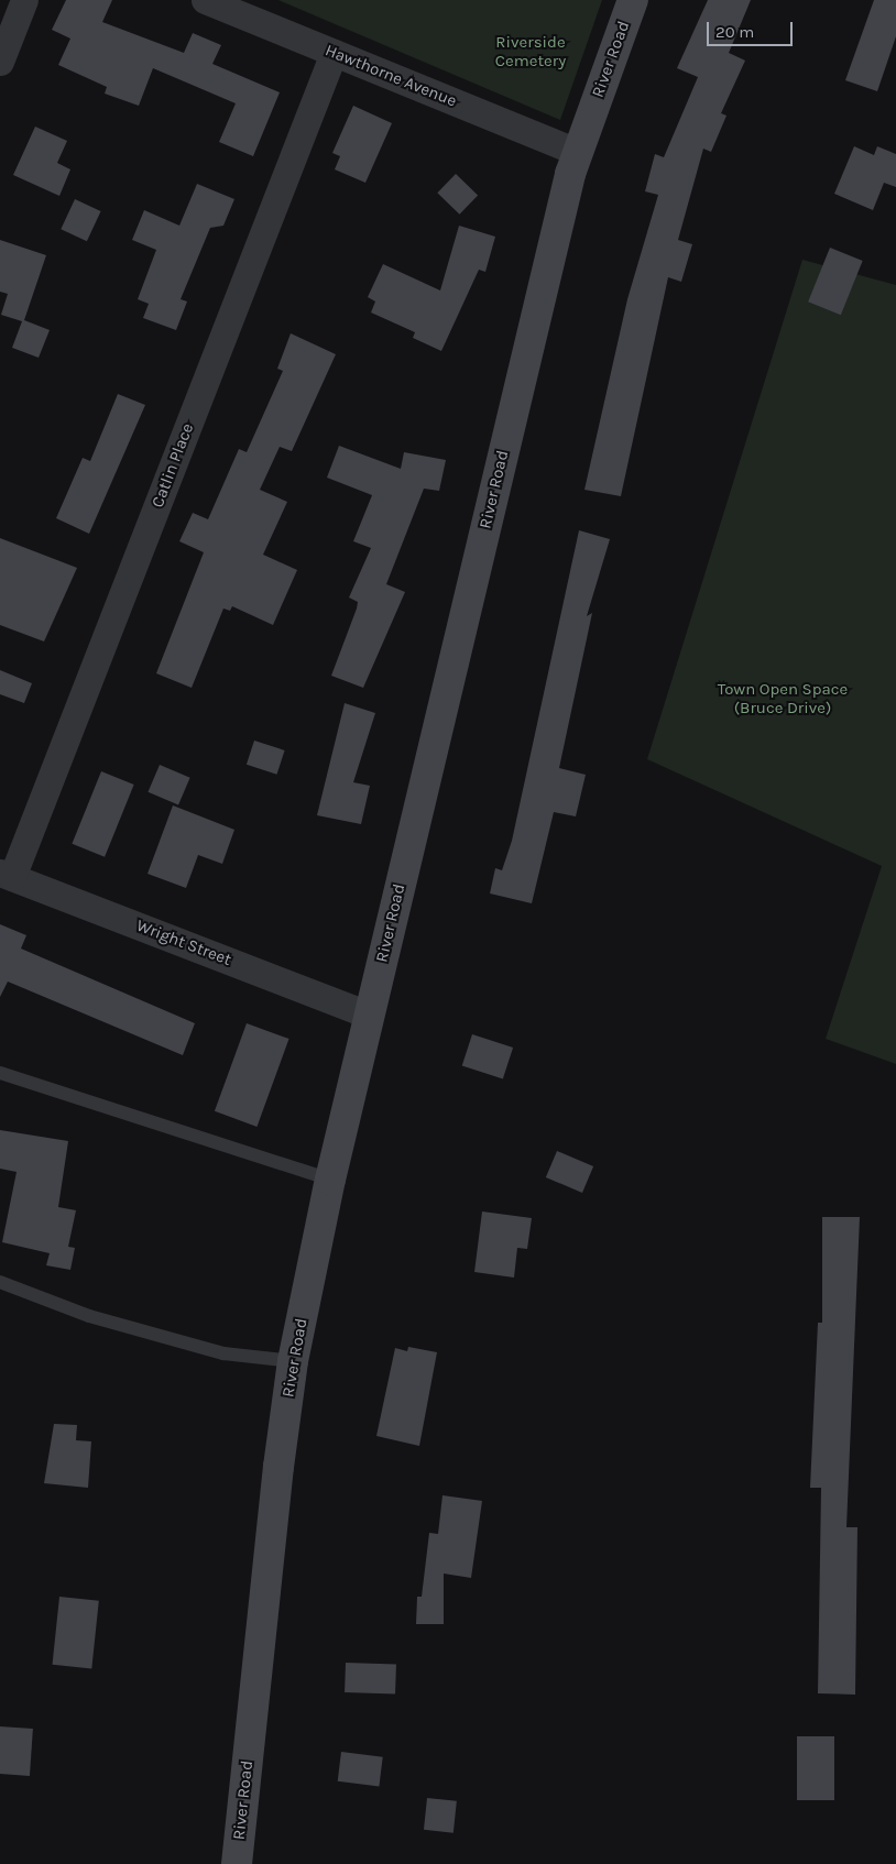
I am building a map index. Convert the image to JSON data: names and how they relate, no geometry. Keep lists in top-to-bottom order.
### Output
{
  "streets": {
    "main road": ["River Road"],
    "street": ["Hawthorne Avenue", "Catlin Place", "Wright Street"]
  },
  "crossings": [
    ["River Road", "Hawthorne Avenue"],
    ["River Road", "Wright Street"],
    ["Hawthorne Avenue", "Catlin Place"],
    ["Catlin Place", "Wright Street"]
  ],
  "parks": ["Riverside Cemetery", "Town Open Space (Bruce Drive)"],
  "scale_bar": "20 m"
}
